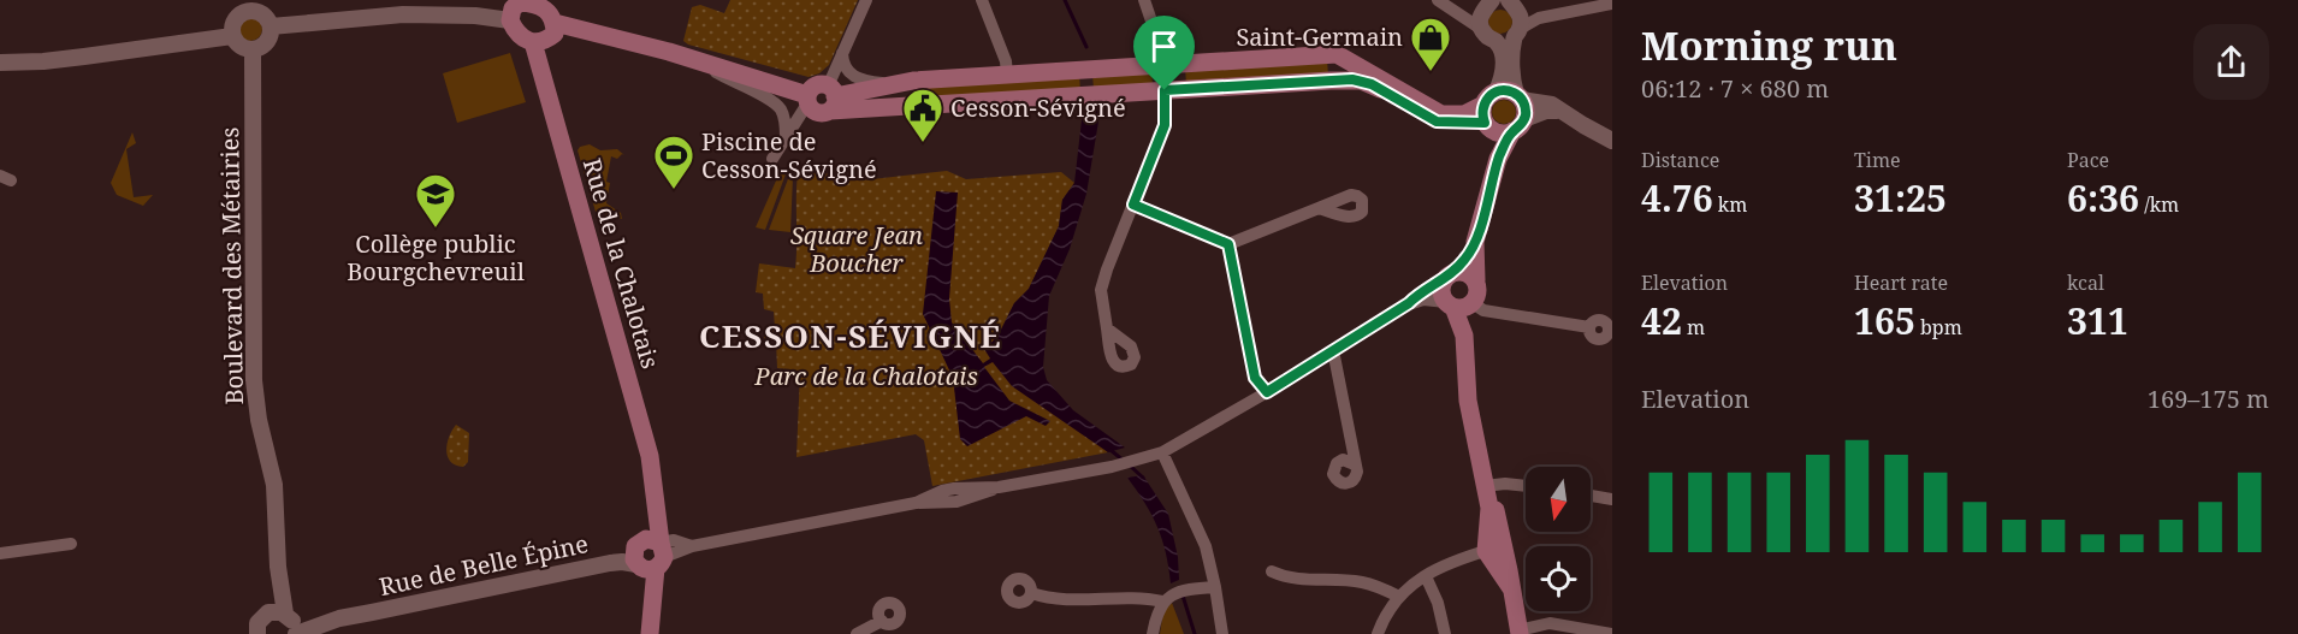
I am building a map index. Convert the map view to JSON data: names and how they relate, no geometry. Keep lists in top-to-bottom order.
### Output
{
  "streets": {
    "main road": ["Rue de la Chalotais"],
    "street": ["Boulevard des Métairies", "Rue de Belle Épine"]
  },
  "crossings": [
    ["Rue de la Chalotais", "Rue de Belle Épine"],
    ["Boulevard des Métairies", "Rue de Belle Épine"]
  ],
  "districts": ["CESSON-SÉVIGNÉ"],
  "parks": ["Square Jean Boucher", "Parc de la Chalotais"],
  "places": {
    "shop": ["Saint-Germain"],
    "public building": ["Cesson-Sévigné"],
    "sports": ["Piscine de Cesson-Sévigné"],
    "school or university": ["Collège public Bourgchevreuil"]
  },
  "north": "bottom",
  "page": {
    "heading": ["Morning run", "06:12 · 7 × 680 m"],
    "stats": [
      ["Distance", "4.76 km"],
      ["Time", "31:25"],
      ["Pace", "6:36 /km"],
      ["Elevation", "42 m"],
      ["Heart rate", "165 bpm"],
      ["kcal", "311"]
    ],
    "chart": ["Elevation", "169–175 m"]
  }
}
